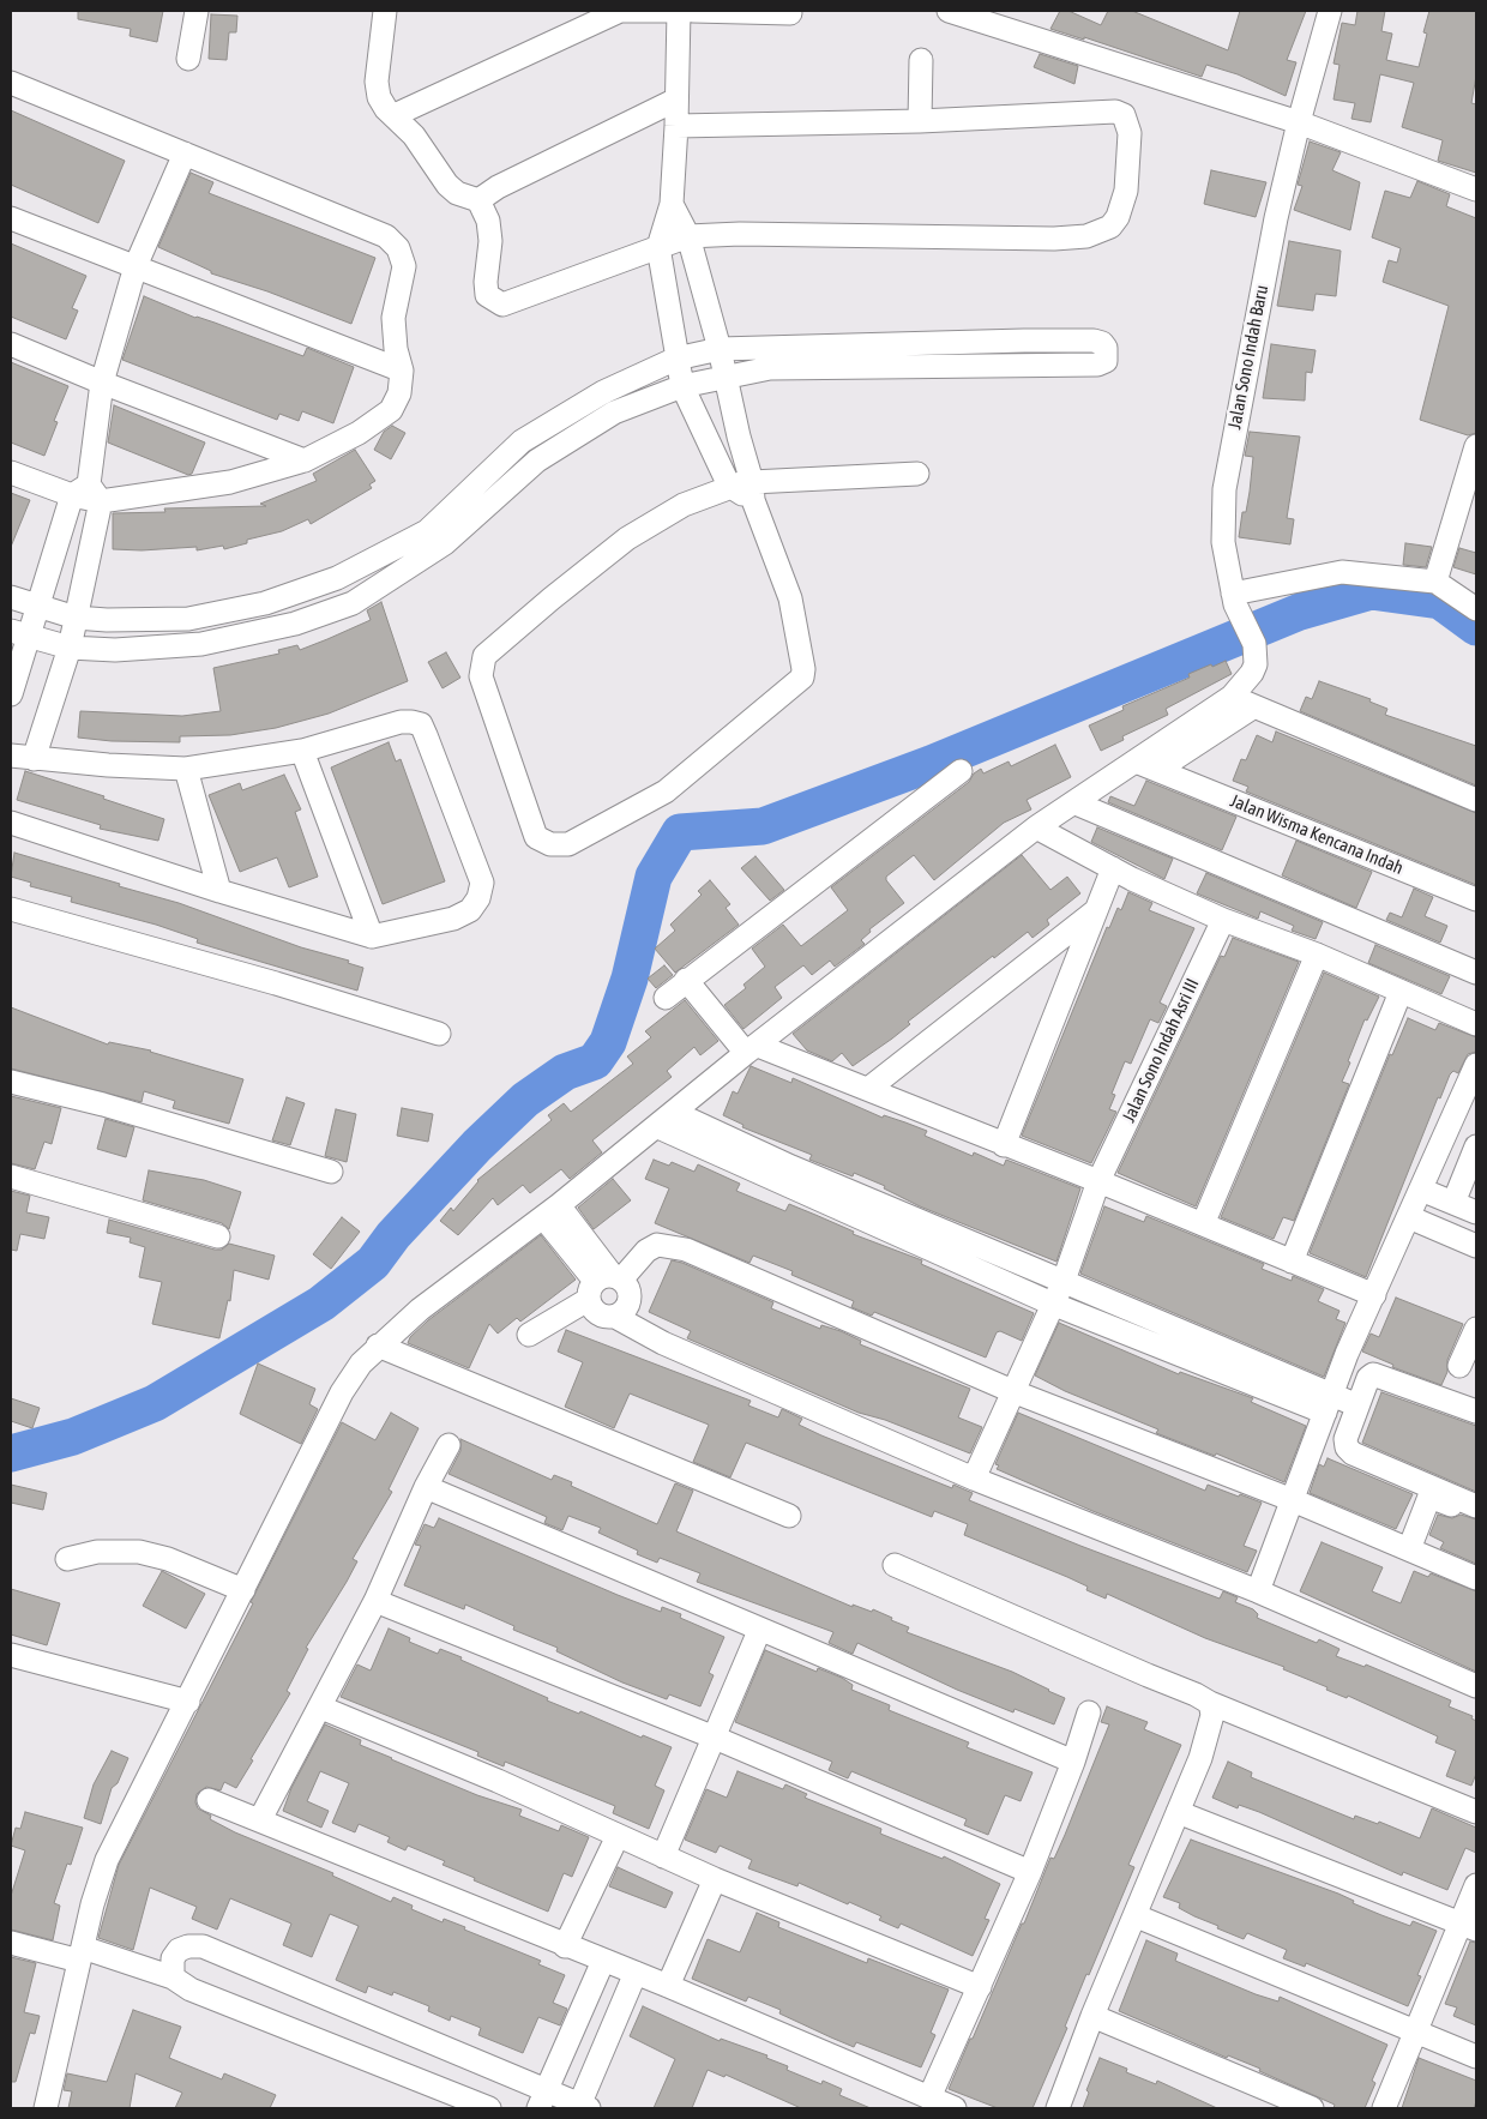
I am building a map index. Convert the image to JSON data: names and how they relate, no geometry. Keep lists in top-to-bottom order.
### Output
{
  "streets": {
    "street": ["Jalan Sono Indah Baru", "Jalan Wisma Kencana Indah", "Jalan Sono Indah Asri III"]
  }
}
